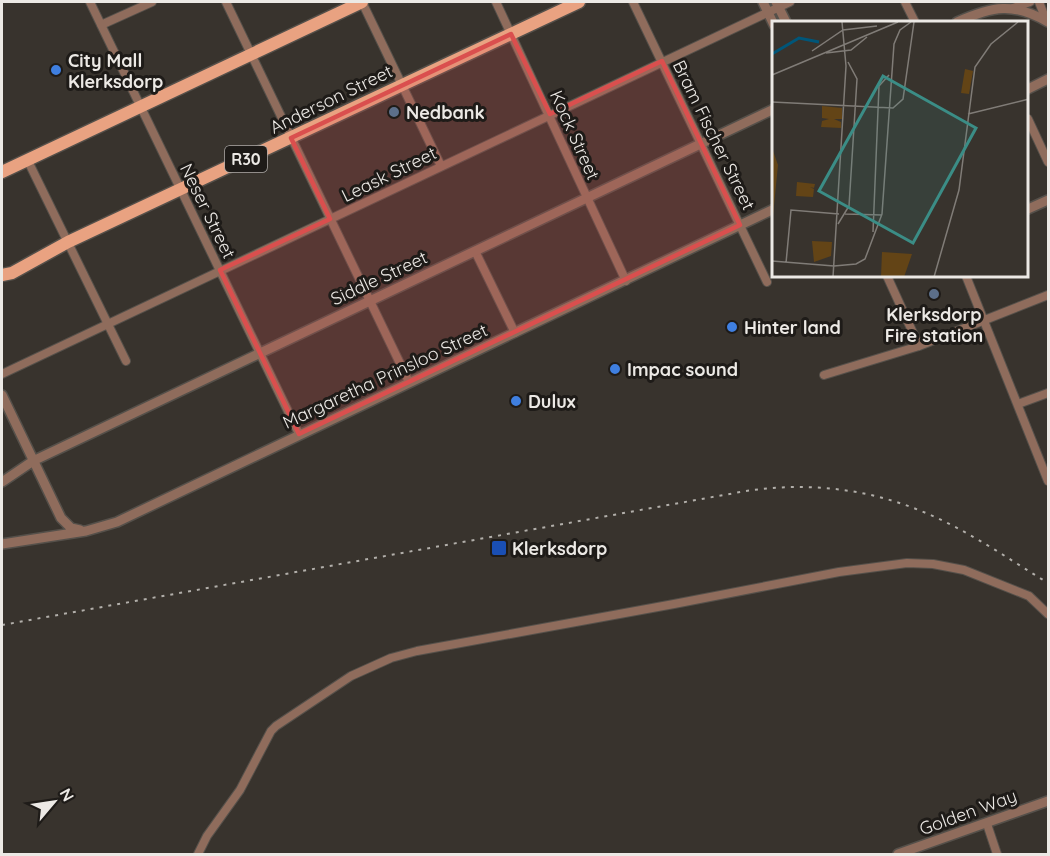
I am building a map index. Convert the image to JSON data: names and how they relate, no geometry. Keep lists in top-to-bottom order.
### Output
{
  "streets": {
    "main road": ["Anderson Street", "R30"],
    "street": [
      "Kock Street",
      "Bram Fischer Street",
      "Leask Street",
      "Neser Street",
      "Siddle Street",
      "Margaretha Prinsloo Street",
      "Golden Way"
    ]
  },
  "crossings": [
    ["Anderson Street", "Kock Street"],
    ["Anderson Street", "Neser Street"],
    ["Kock Street", "Leask Street"],
    ["Kock Street", "Siddle Street"],
    ["Kock Street", "Margaretha Prinsloo Street"],
    ["Bram Fischer Street", "Leask Street"],
    ["Bram Fischer Street", "Siddle Street"],
    ["Bram Fischer Street", "Margaretha Prinsloo Street"],
    ["Leask Street", "Neser Street"],
    ["Neser Street", "Siddle Street"],
    ["Neser Street", "Margaretha Prinsloo Street"]
  ],
  "places": {
    "other": [
      "City Mall Klerksdorp",
      "Nedbank",
      "Klerksdorp Fire station",
      "Hinter land",
      "Impac sound",
      "Dulux"
    ],
    "transit": ["Klerksdorp"]
  },
  "north": "top right"
}
